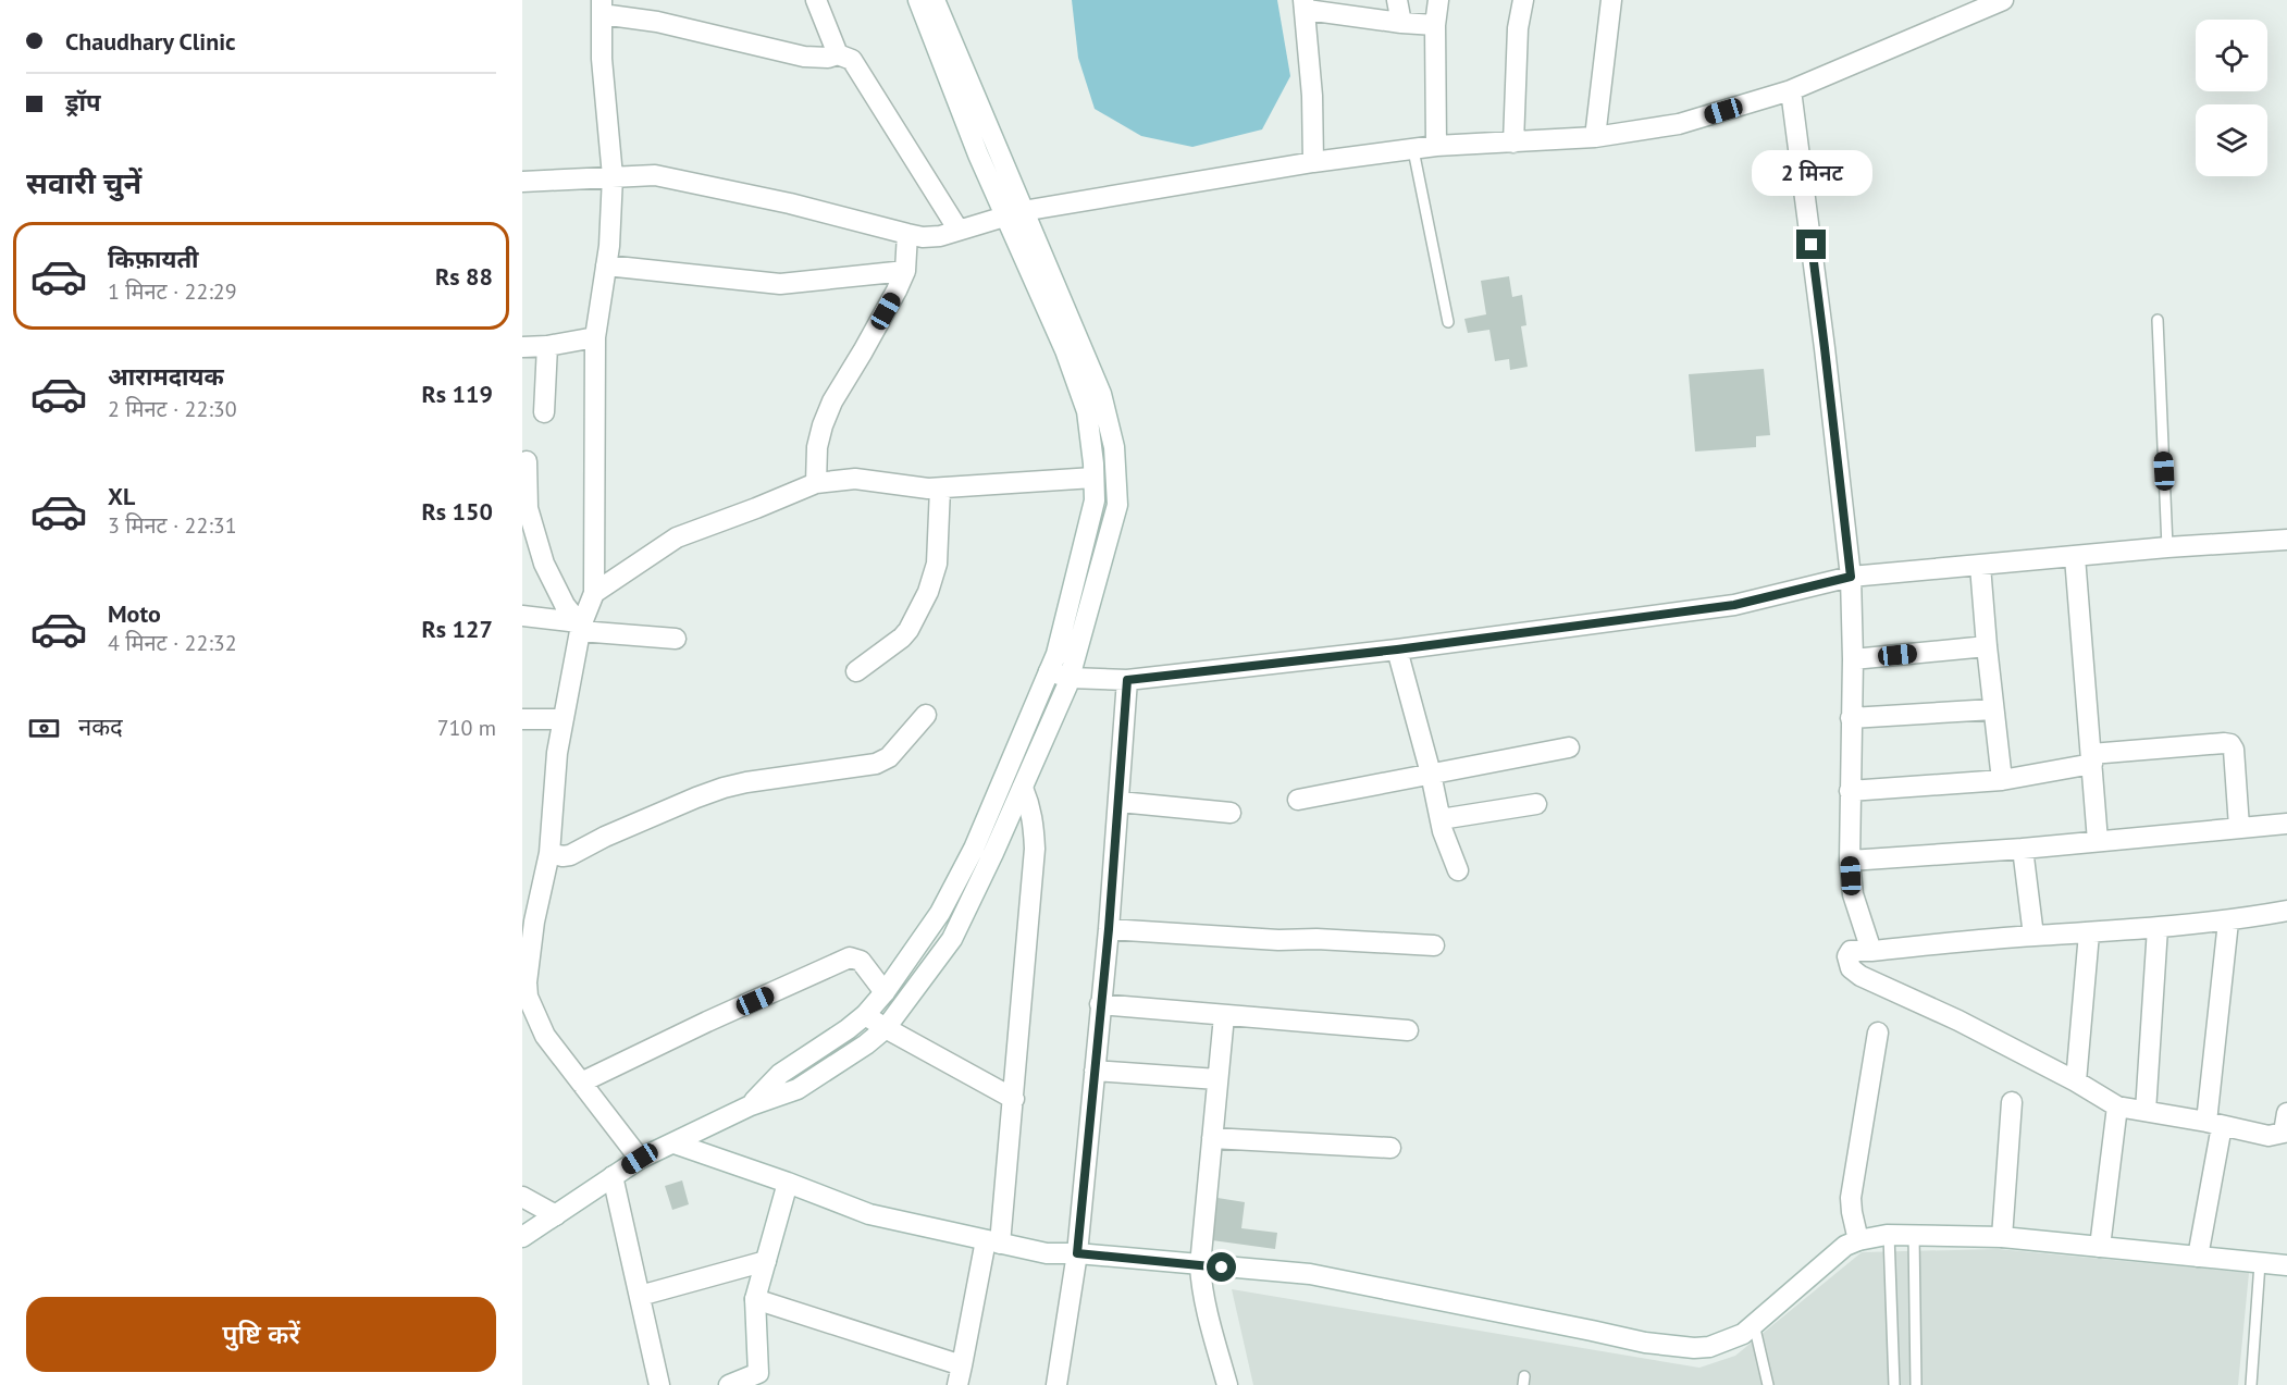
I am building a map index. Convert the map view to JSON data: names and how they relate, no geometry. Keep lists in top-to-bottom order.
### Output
{
  "page": {
    "banner": ["Chaudhary Clinic", "ड्रॉप"],
    "heading": "सवारी चुनें",
    "bubble": "2 मिनट",
    "list": [
      {
        "name": "किफ़ायती",
        "note": "1 मिनट · 22:29",
        "value": "Rs 88"
      },
      {
        "name": "आरामदायक",
        "note": "2 मिनट · 22:30",
        "value": "Rs 119"
      },
      {
        "name": "XL",
        "note": "3 मिनट · 22:31",
        "value": "Rs 150"
      },
      {
        "name": "Moto",
        "note": "4 मिनट · 22:32",
        "value": "Rs 127"
      }
    ],
    "pay": ["नकद", "710 m"],
    "buttons": "पुष्टि करें"
  }
}
